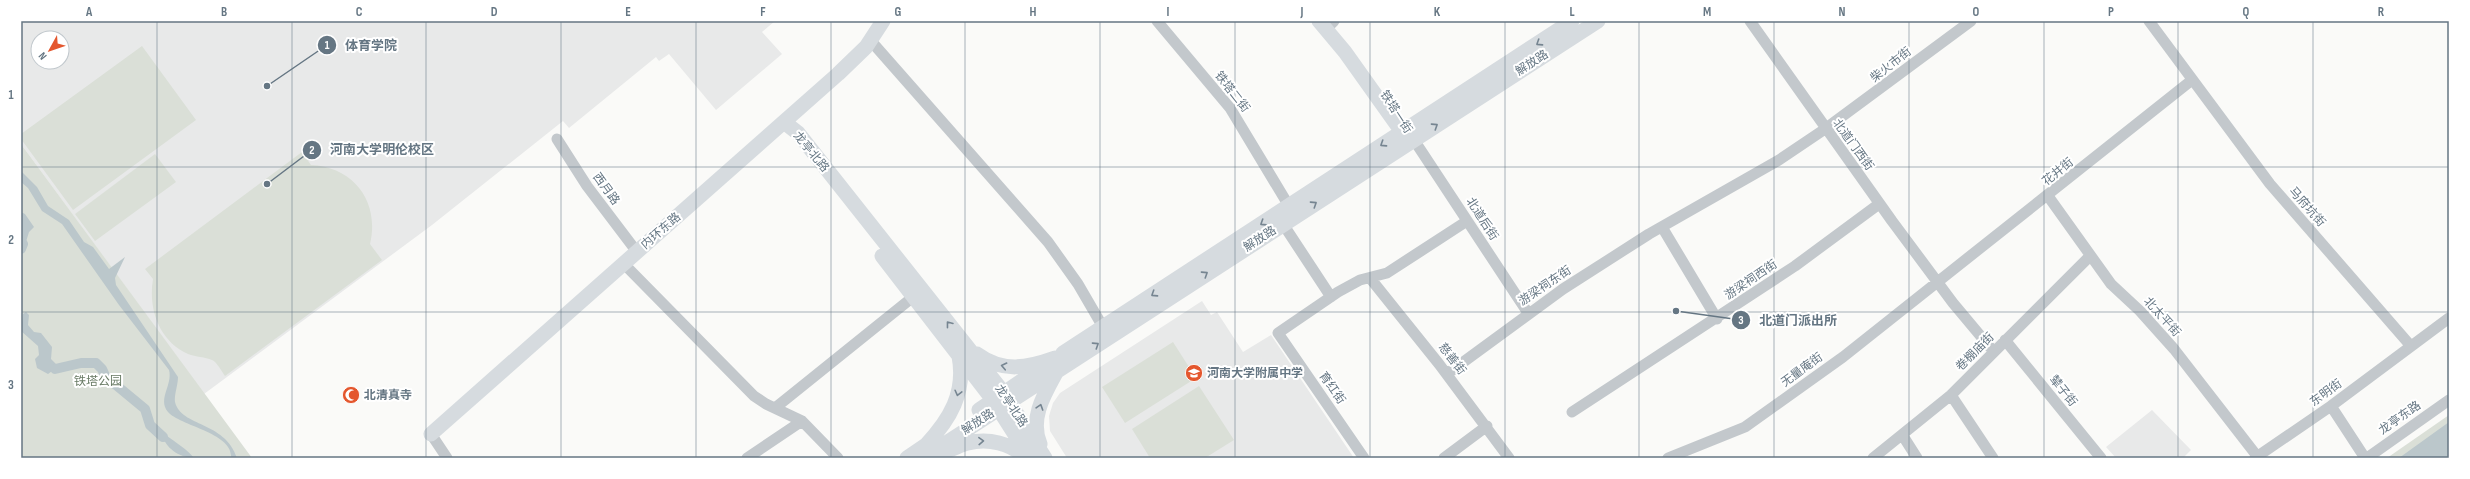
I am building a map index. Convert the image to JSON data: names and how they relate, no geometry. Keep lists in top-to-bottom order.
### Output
{
  "streets": {
    "main road": [
      "解放路",
      "铁塔一街",
      "龙亭北路",
      "内环东路"
    ],
    "street": [
      "柴火市街",
      "铁塔二街",
      "北道门西街",
      "花井街",
      "西月路",
      "马府坑街",
      "北道后街",
      "游梁祠西街",
      "游梁祠东街",
      "北太平街",
      "卷棚庙街",
      "慈善街",
      "无量庵街",
      "育红街",
      "辇子街",
      "东明街",
      "龙亭东路"
    ]
  },
  "crossings": [
    ["解放路", "铁塔二街"],
    ["解放路", "铁塔一街"],
    ["解放路", "龙亭北路"],
    ["解放路", "北道后街"],
    ["柴火市街", "北道门西街"],
    ["柴火市街", "游梁祠东街"],
    ["铁塔一街", "北道后街"],
    ["北道门西街", "花井街"],
    ["北道门西街", "游梁祠西街"],
    ["北道门西街", "游梁祠东街"],
    ["北道门西街", "卷棚庙街"],
    ["北道门西街", "无量庵街"],
    ["龙亭北路", "内环东路"],
    ["花井街", "马府坑街"],
    ["花井街", "北太平街"],
    ["花井街", "无量庵街"],
    ["西月路", "内环东路"],
    ["马府坑街", "东明街"],
    ["北道后街", "游梁祠东街"],
    ["游梁祠东街", "慈善街"],
    ["北太平街", "卷棚庙街"],
    ["北太平街", "东明街"],
    ["卷棚庙街", "辇子街"]
  ],
  "parks": ["铁塔公园"],
  "places": {
    "other": ["体育学院", "河南大学明伦校区", "北道门派出所"],
    "school or university": ["河南大学附属中学"],
    "mosque": ["北清真寺"]
  },
  "north": "bottom left",
  "grid": {
    "columns": [
      "A",
      "B",
      "C",
      "D",
      "E",
      "F",
      "G",
      "H",
      "I",
      "J",
      "K",
      "L",
      "M",
      "N",
      "O",
      "P",
      "Q",
      "R"
    ],
    "rows": ["1", "2", "3"]
  }
}
